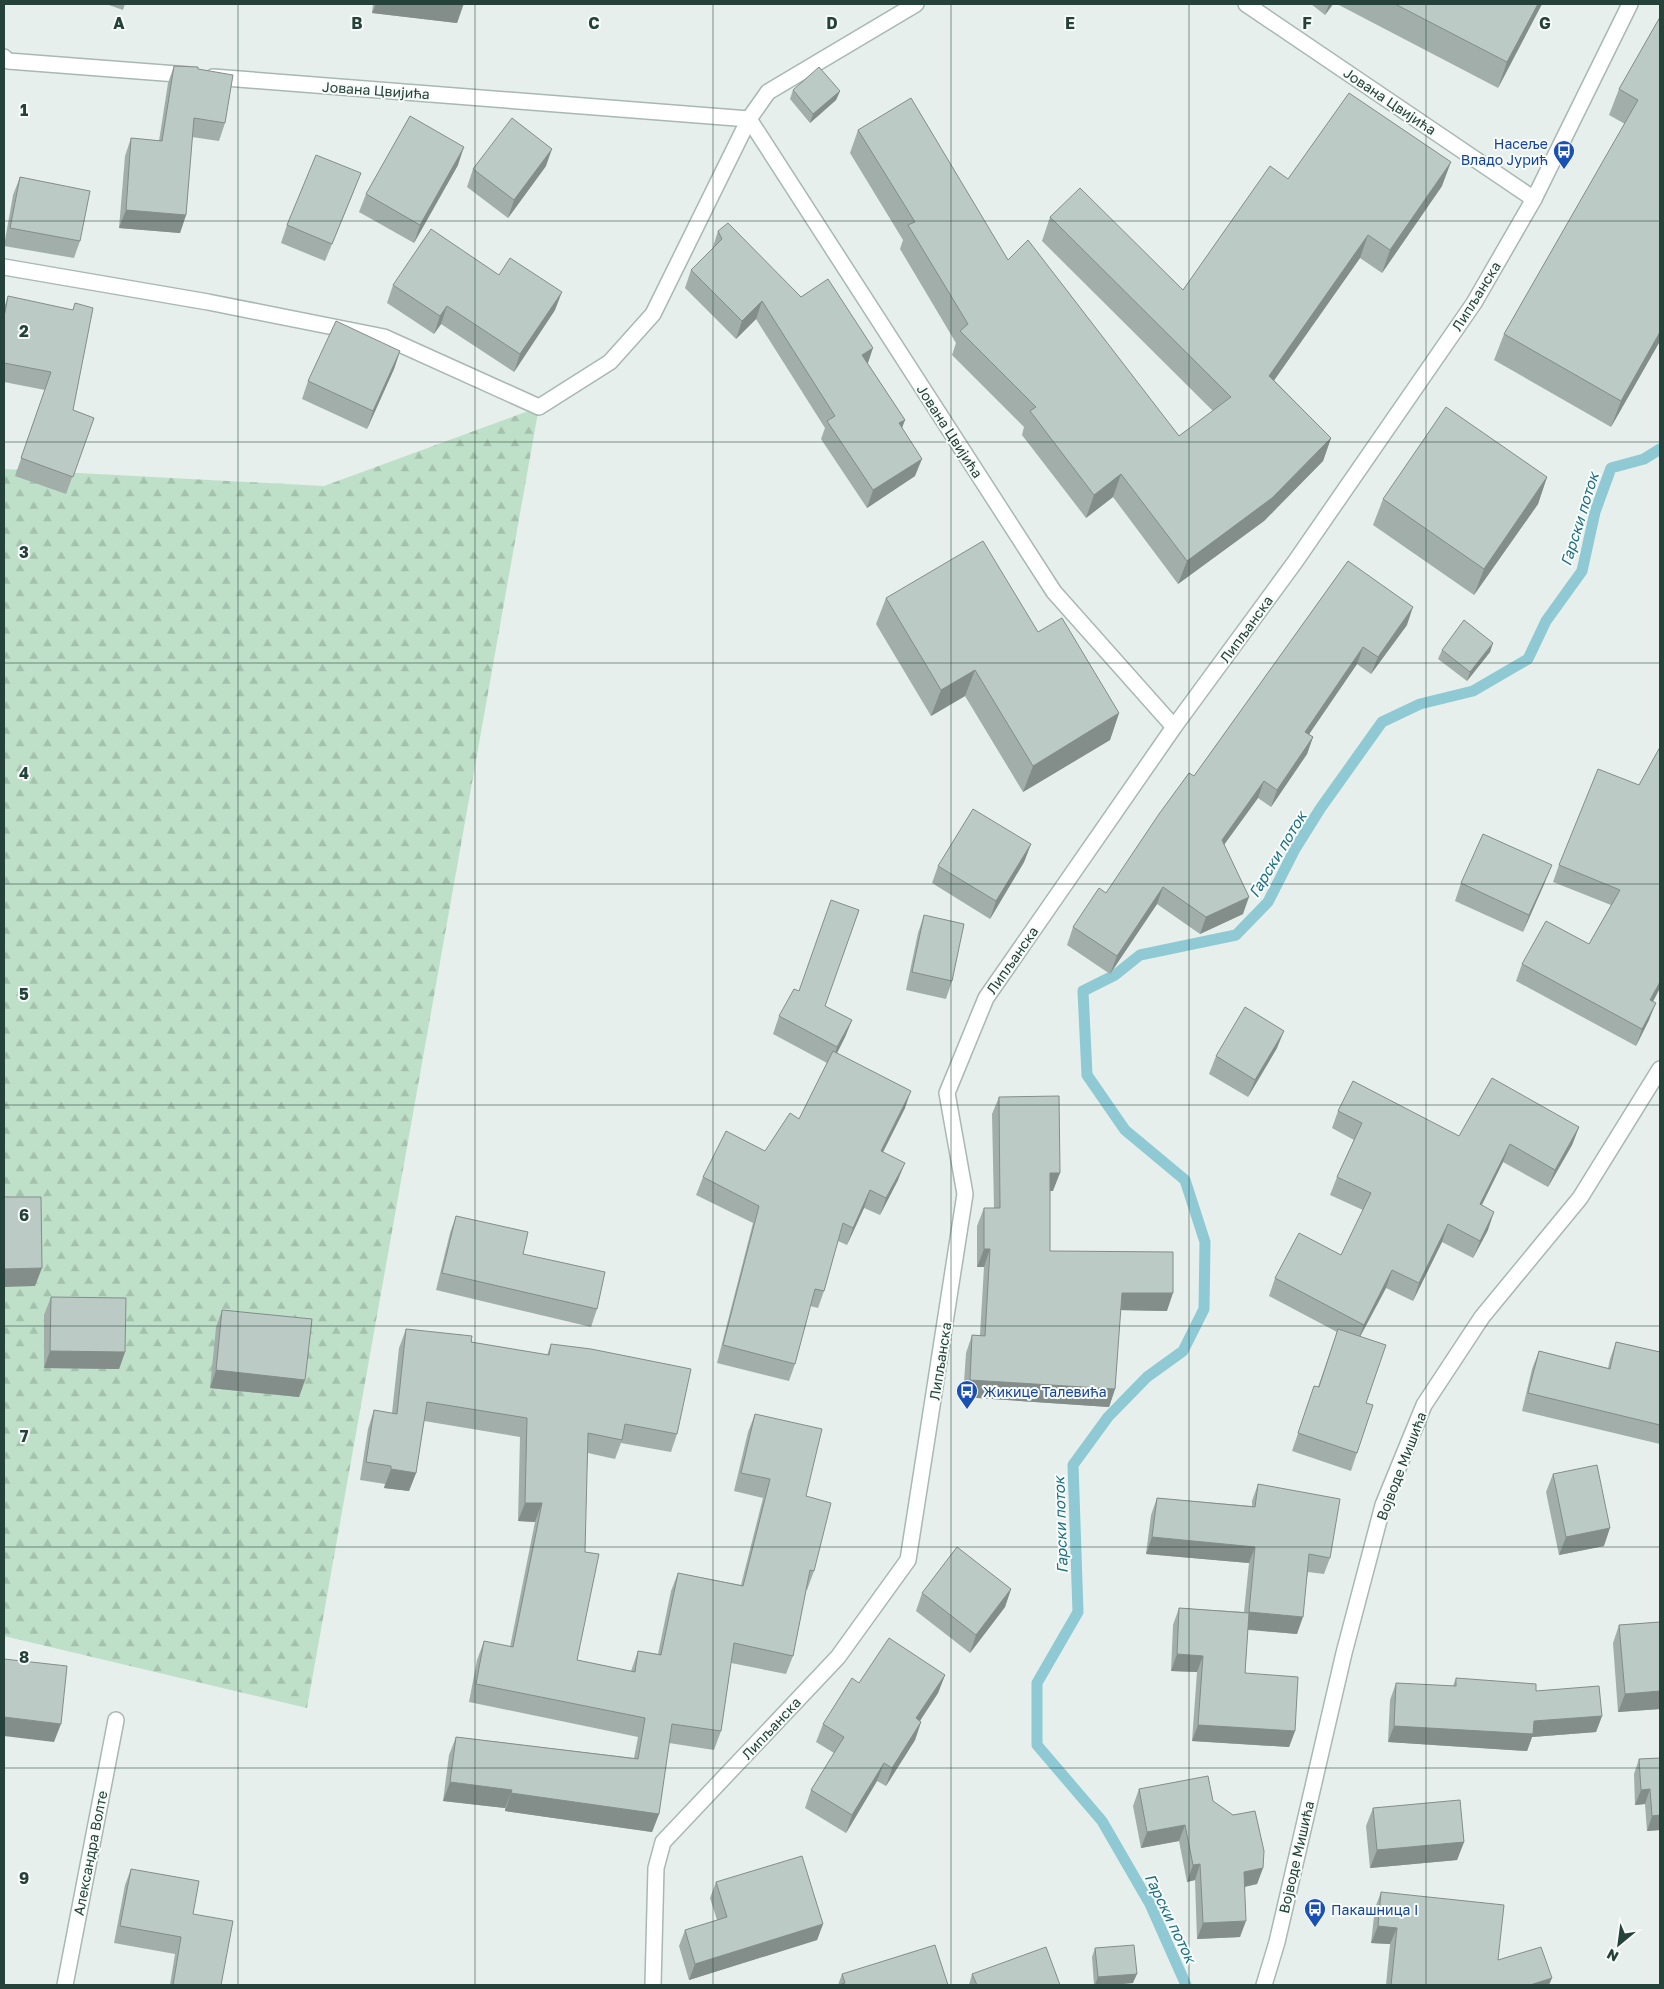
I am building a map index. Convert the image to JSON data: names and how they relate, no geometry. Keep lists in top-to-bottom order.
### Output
{
  "streets": {
    "street": [
      "Јована Цвијића",
      "Липљанска",
      "Војводе Мишића",
      "Александра Волте"
    ]
  },
  "crossings": [
    ["Јована Цвијића", "Липљанска"]
  ],
  "water": ["Гарски поток"],
  "places": {
    "bus stop": ["Насеље Владо Јурић", "Жикице Талевића", "Пакашница I"]
  },
  "north": "bottom left",
  "grid": {
    "columns": [
      "A",
      "B",
      "C",
      "D",
      "E",
      "F",
      "G"
    ],
    "rows": [
      "1",
      "2",
      "3",
      "4",
      "5",
      "6",
      "7",
      "8",
      "9"
    ]
  }
}
